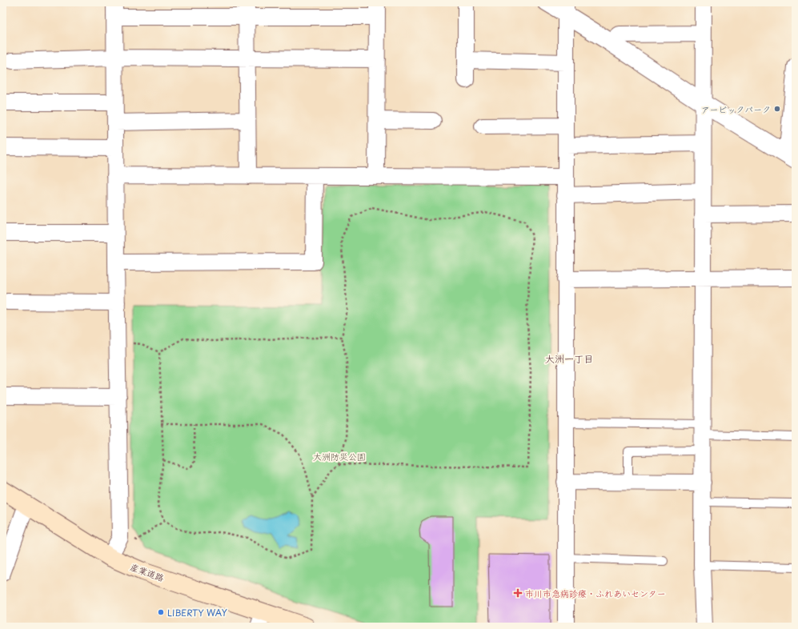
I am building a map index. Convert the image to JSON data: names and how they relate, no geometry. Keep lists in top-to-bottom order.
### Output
{
  "streets": {
    "main road": ["産業道路"]
  },
  "districts": ["大洲一丁目"],
  "parks": ["大洲防災公園"],
  "places": {
    "other": ["アービックパーク", "LIBERTY WAY"],
    "health": ["市川市急病診療・ふれあいセンター"]
  }
}
